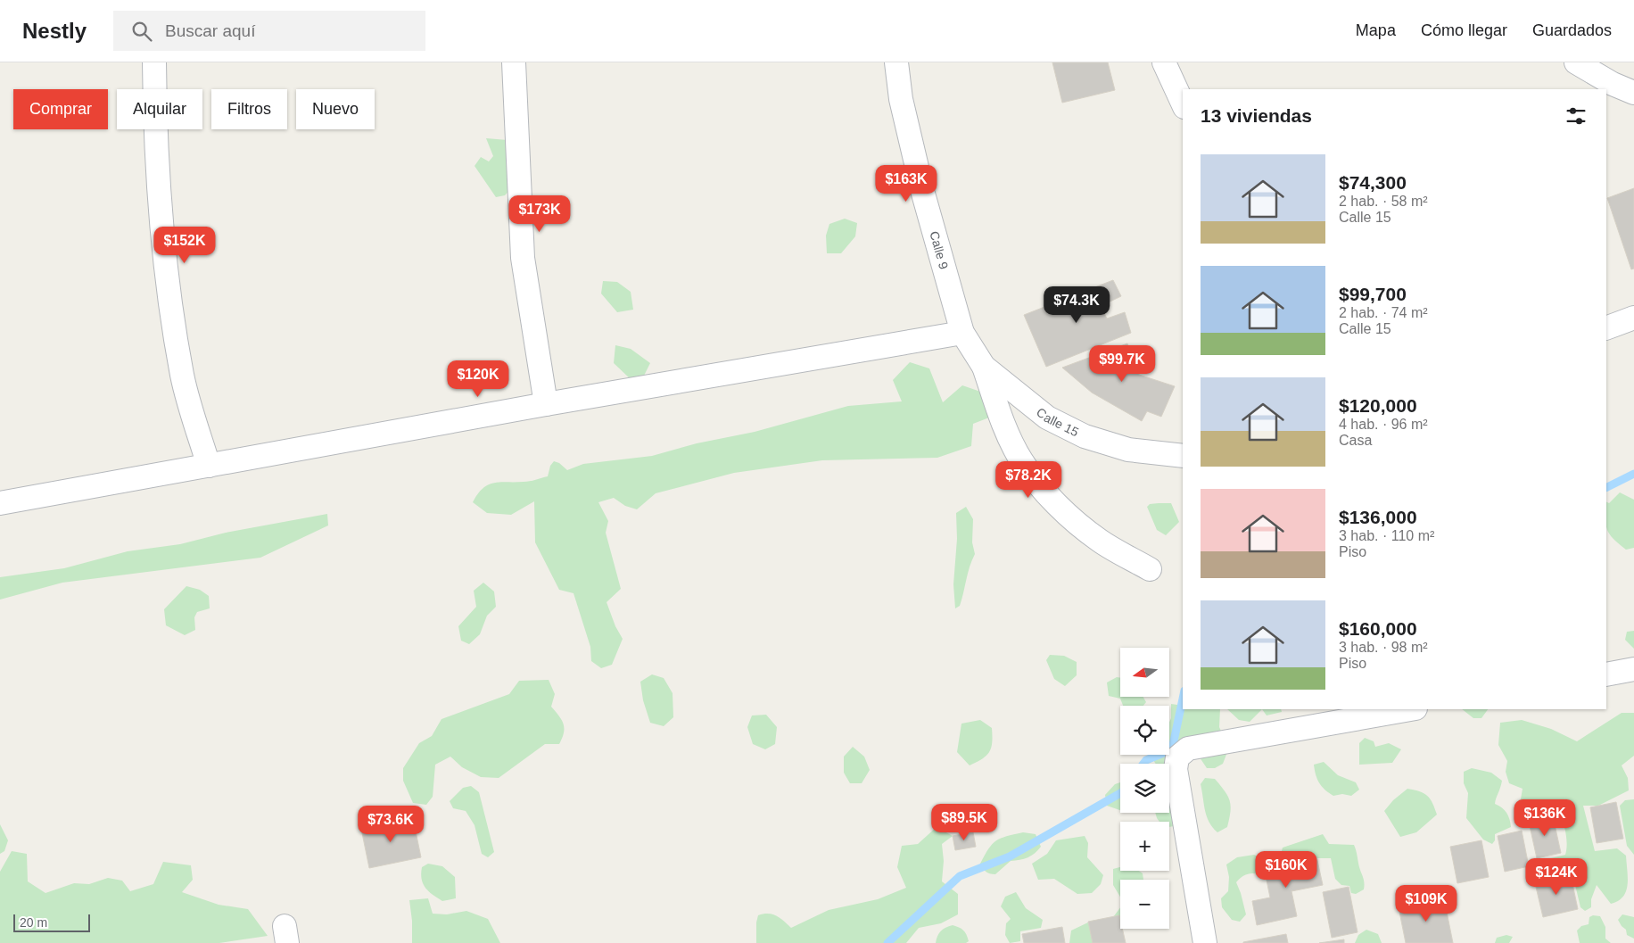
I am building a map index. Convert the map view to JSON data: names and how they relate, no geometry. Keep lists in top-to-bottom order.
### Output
{
  "streets": {
    "street": ["Calle 9", "Calle 15"]
  },
  "crossings": [
    ["Calle 9", "Calle 15"]
  ],
  "scale_bar": "20 m",
  "north": "left",
  "page": {
    "header": "Nestly",
    "search": "Buscar aquí",
    "nav": ["Mapa", "Cómo llegar", "Guardados"],
    "chip": [
      "Comprar",
      "Alquilar",
      "Filtros",
      "Nuevo"
    ],
    "heading": "13 viviendas",
    "list": [
      {
        "name": "$74,300",
        "note": "2 hab. · 58 m² · Calle 15"
      },
      {
        "name": "$99,700",
        "note": "2 hab. · 74 m² · Calle 15"
      },
      {
        "name": "$120,000",
        "note": "4 hab. · 96 m² · Casa"
      },
      {
        "name": "$136,000",
        "note": "3 hab. · 110 m² · Piso"
      },
      {
        "name": "$160,000",
        "note": "3 hab. · 98 m² · Piso"
      }
    ],
    "price": [
      "$163K",
      "$173K",
      "$152K",
      "$74.3K",
      "$99.7K",
      "$120K",
      "$78.2K",
      "$136K",
      "$89.5K",
      "$73.6K",
      "$160K",
      "$124K",
      "$109K"
    ],
    "map_buttons": ["+", "−"],
    "scale": "20 m"
  }
}
